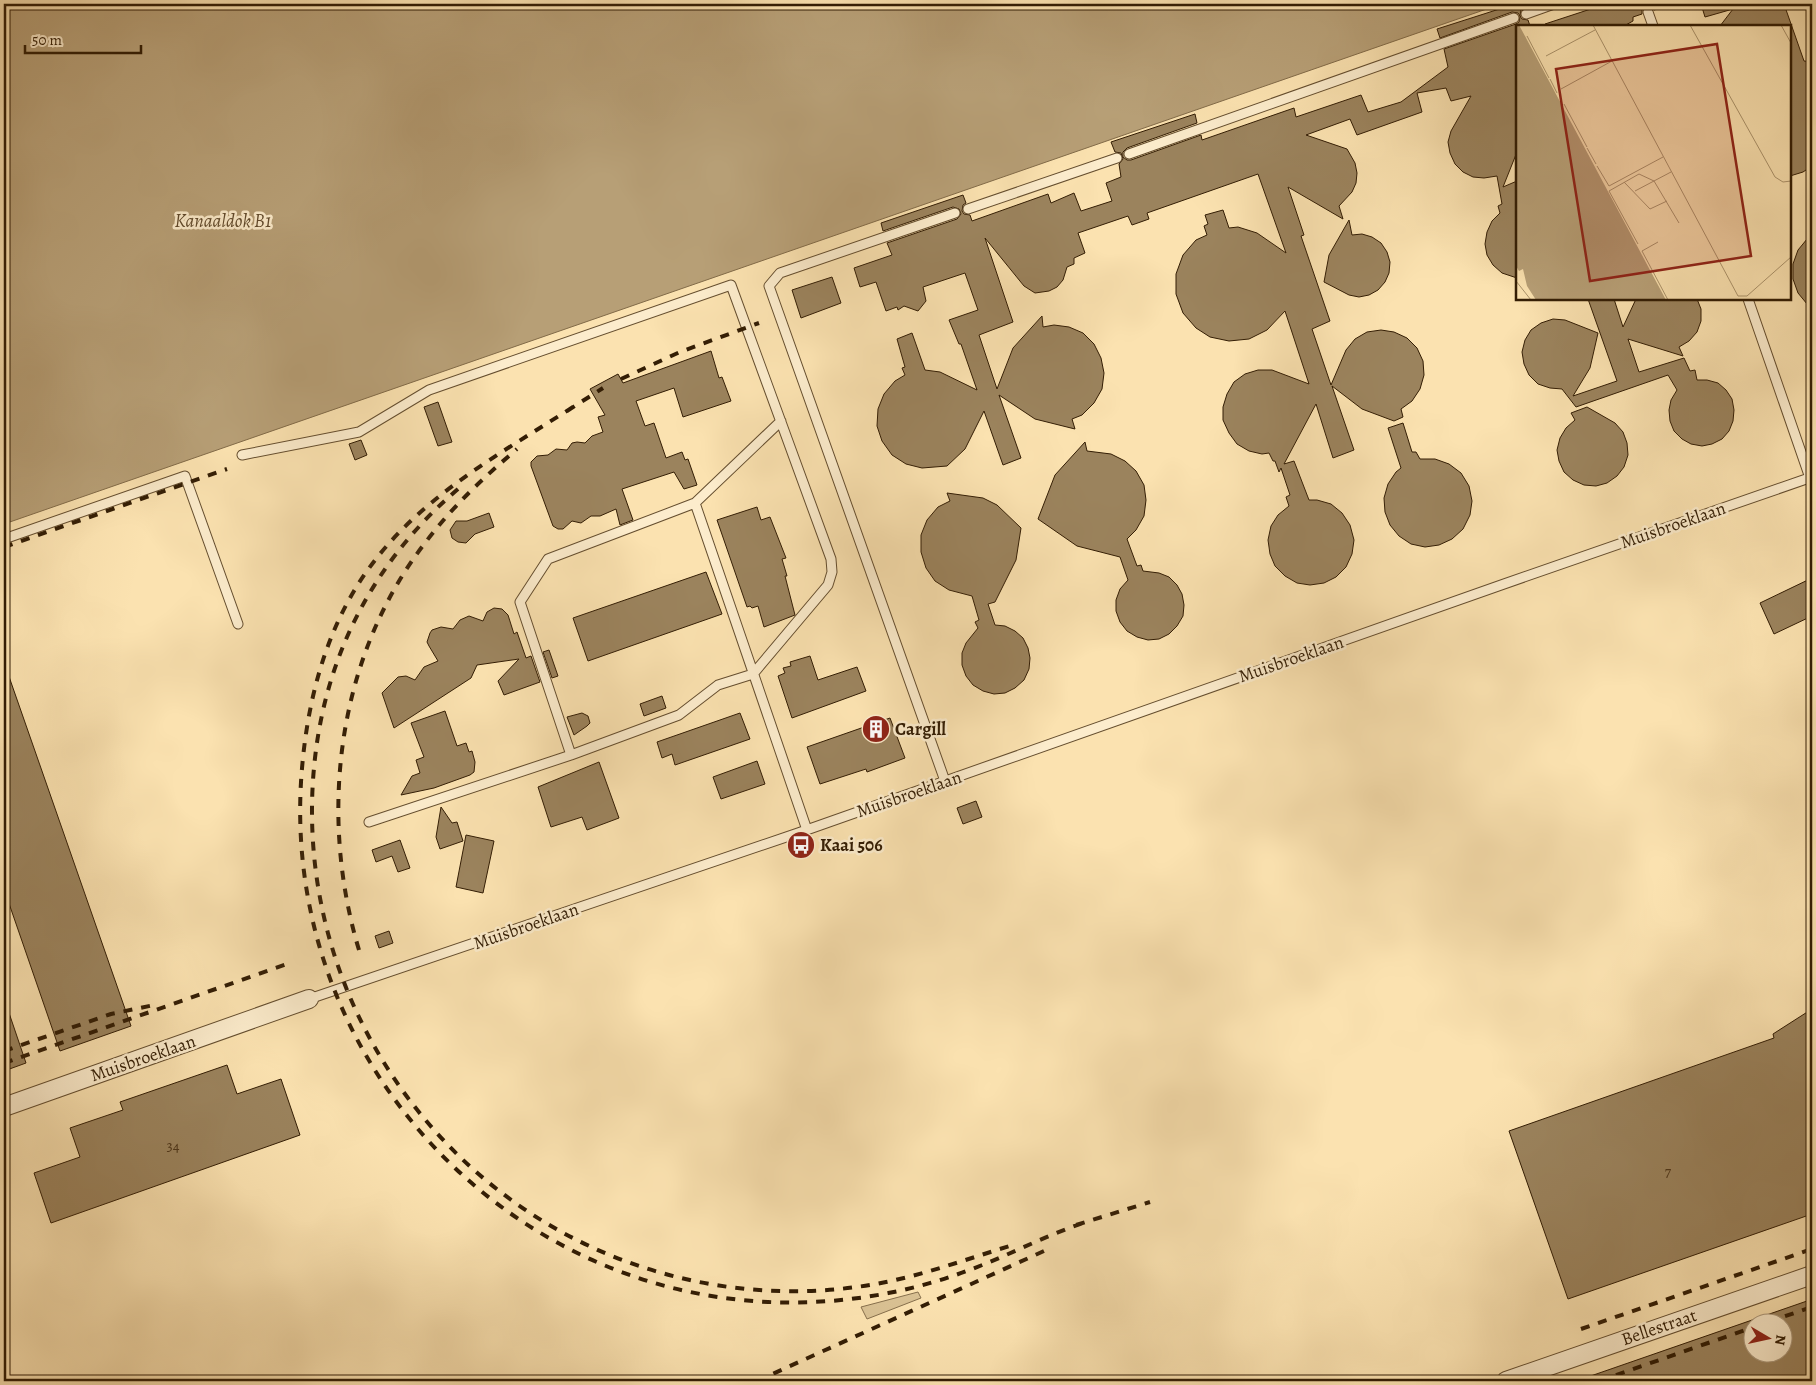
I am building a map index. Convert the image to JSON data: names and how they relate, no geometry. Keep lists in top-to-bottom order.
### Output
{
  "streets": {
    "street": ["Muisbroeklaan", "Bellestraat"]
  },
  "water": ["Kanaaldok B1"],
  "places": {
    "building": ["Cargill"],
    "bus stop": ["Kaai 506"]
  },
  "house_numbers": ["34", "7"],
  "scale_bar": "50 m",
  "north": "right"
}
